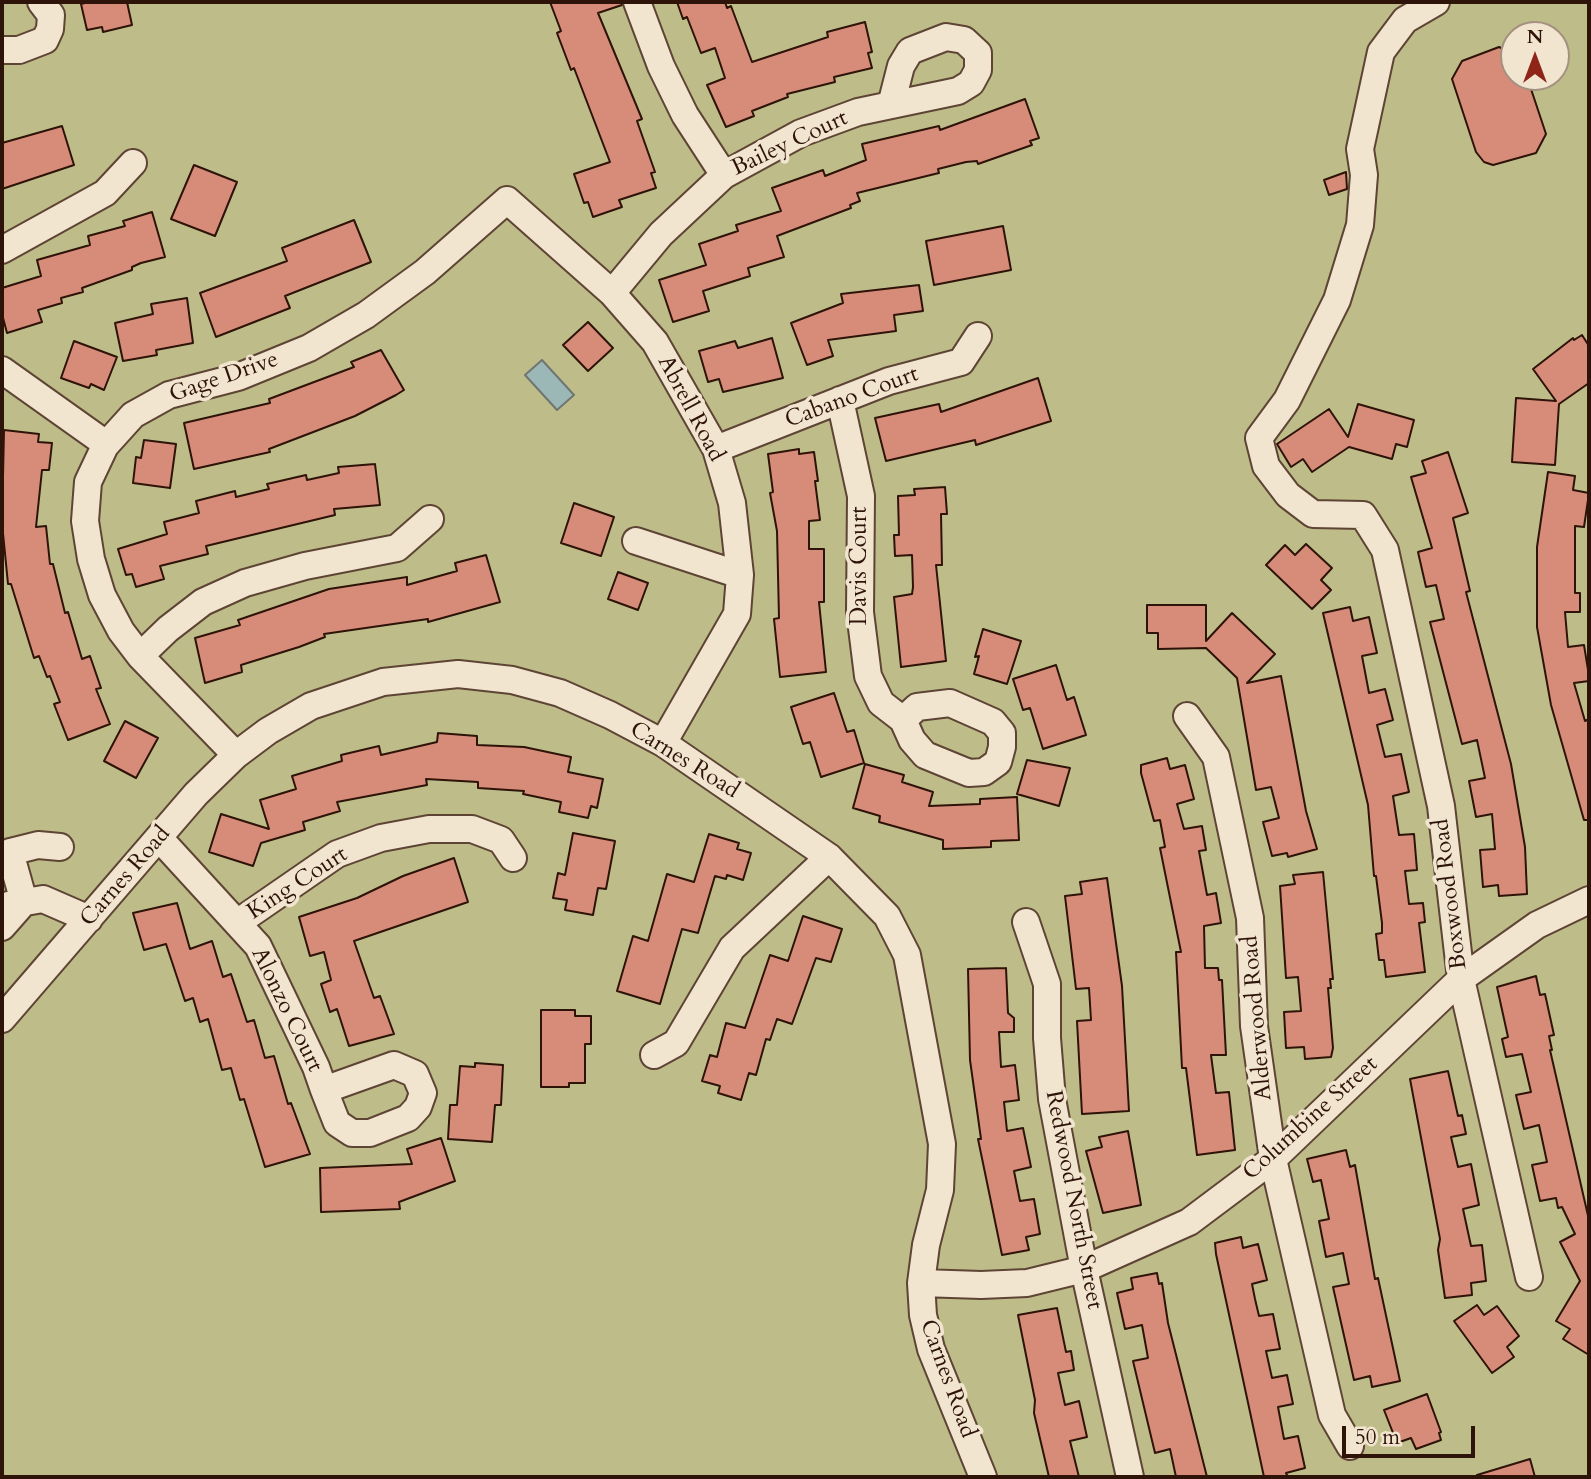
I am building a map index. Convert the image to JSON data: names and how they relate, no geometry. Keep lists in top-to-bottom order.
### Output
{
  "streets": {
    "street": [
      "Bailey Court",
      "Gage Drive",
      "Cabano Court",
      "Abrell Road",
      "Davis Court",
      "Carnes Road",
      "King Court",
      "Boxwood Road",
      "Alonzo Court",
      "Alderwood Road",
      "Columbine Street",
      "Redwood North Street"
    ]
  },
  "crossings": [
    ["Bailey Court", "Abrell Road"],
    ["Gage Drive", "Abrell Road"],
    ["Gage Drive", "Carnes Road"],
    ["Cabano Court", "Abrell Road"],
    ["Cabano Court", "Davis Court"],
    ["Abrell Road", "Carnes Road"],
    ["Carnes Road", "Alonzo Court"],
    ["Carnes Road", "Columbine Street"],
    ["King Court", "Alonzo Court"],
    ["Boxwood Road", "Columbine Street"],
    ["Alderwood Road", "Columbine Street"],
    ["Columbine Street", "Redwood North Street"]
  ],
  "scale_bar": "50 m",
  "north": "top"
}
